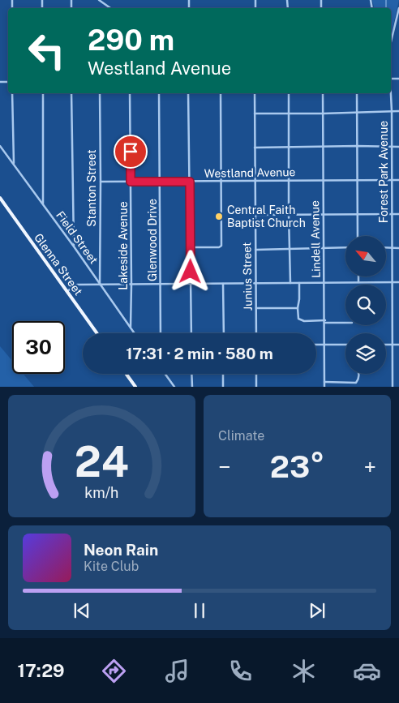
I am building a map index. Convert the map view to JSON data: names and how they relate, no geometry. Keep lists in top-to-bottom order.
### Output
{
  "streets": {
    "main road": ["Glenna Street"],
    "street": [
      "Forest Park Avenue",
      "Westland Avenue",
      "Stanton Street",
      "Field Street",
      "Lindell Avenue",
      "Glenwood Drive",
      "Lakeside Avenue",
      "Junius Street"
    ]
  },
  "crossings": [
    ["Forest Park Avenue", "Westland Avenue"],
    ["Westland Avenue", "Stanton Street"],
    ["Westland Avenue", "Lindell Avenue"],
    ["Westland Avenue", "Glenwood Drive"],
    ["Westland Avenue", "Lakeside Avenue"],
    ["Westland Avenue", "Junius Street"],
    ["Stanton Street", "Field Street"],
    ["Field Street", "Lakeside Avenue"]
  ],
  "places": ["Central Faith Baptist Church"],
  "north": "top left",
  "page": {
    "turn": ["290 m", "Westland Avenue"],
    "limit": "30",
    "trip": "17:31 · 2 min · 580 m",
    "tile": "Climate",
    "heat": ["−", "23°", "+"],
    "song": ["Neon Rain", "Kite Club"],
    "tabs": "17:29",
    "gauge": ["24", "km/h"]
  }
}
